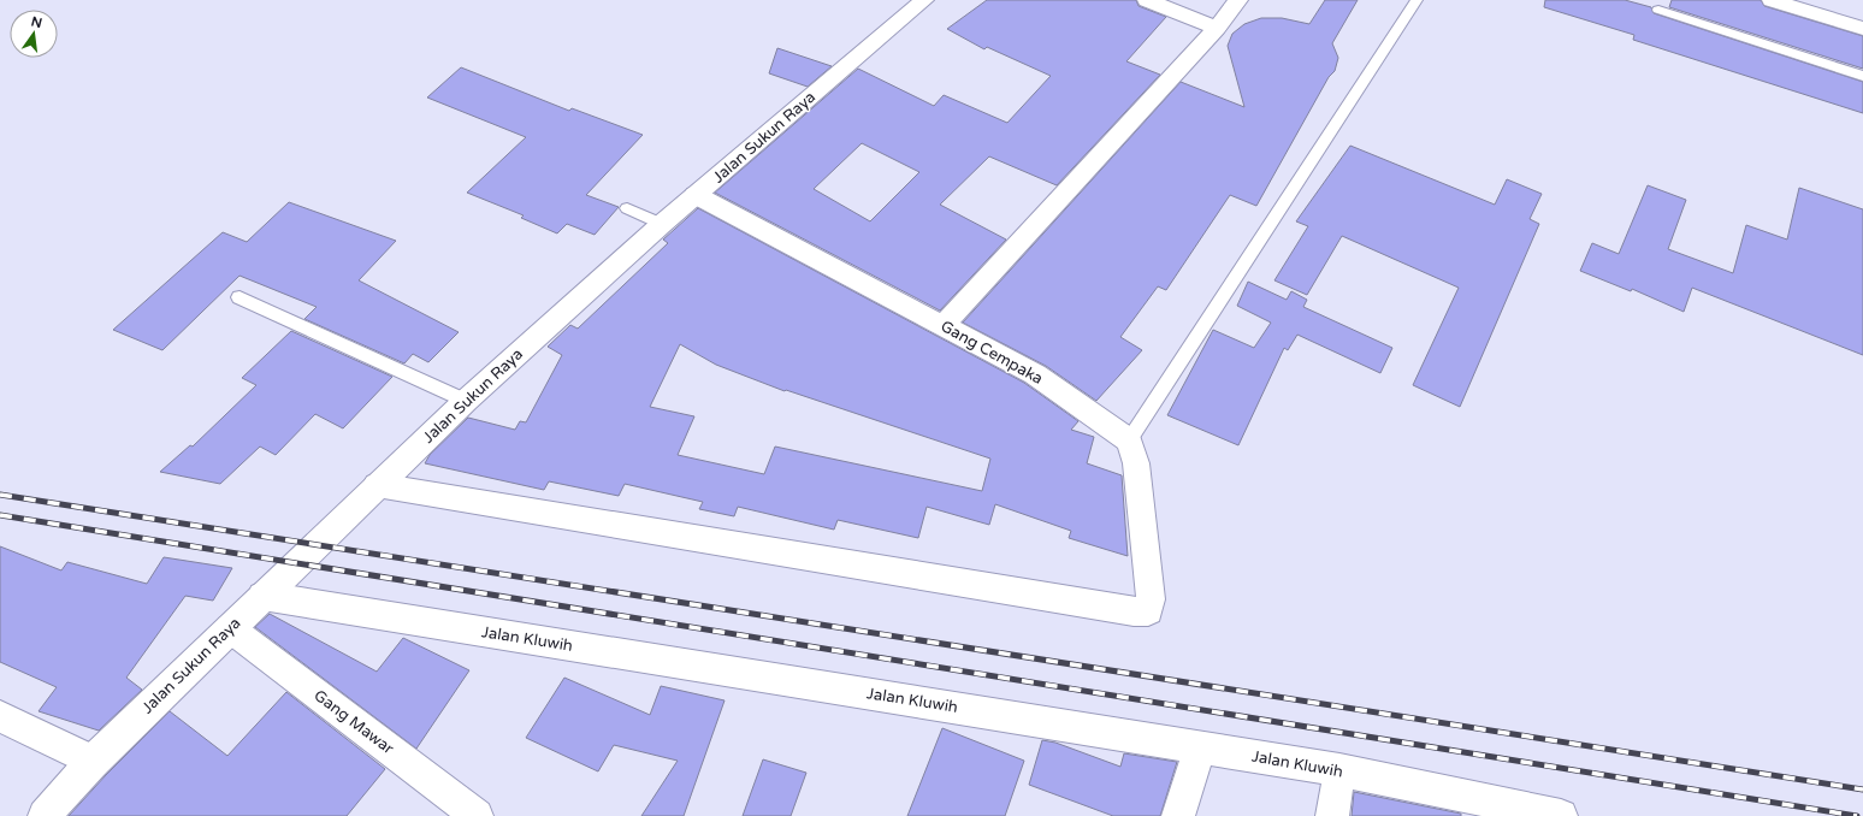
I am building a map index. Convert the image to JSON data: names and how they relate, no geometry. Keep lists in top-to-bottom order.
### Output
{
  "streets": {
    "street": [
      "Jalan Sukun Raya",
      "Gang Cempaka",
      "Jalan Kluwih",
      "Gang Mawar"
    ]
  },
  "crossings": [
    ["Jalan Sukun Raya", "Gang Cempaka"],
    ["Jalan Sukun Raya", "Jalan Kluwih"],
    ["Jalan Sukun Raya", "Gang Mawar"]
  ],
  "north": "top"
}
